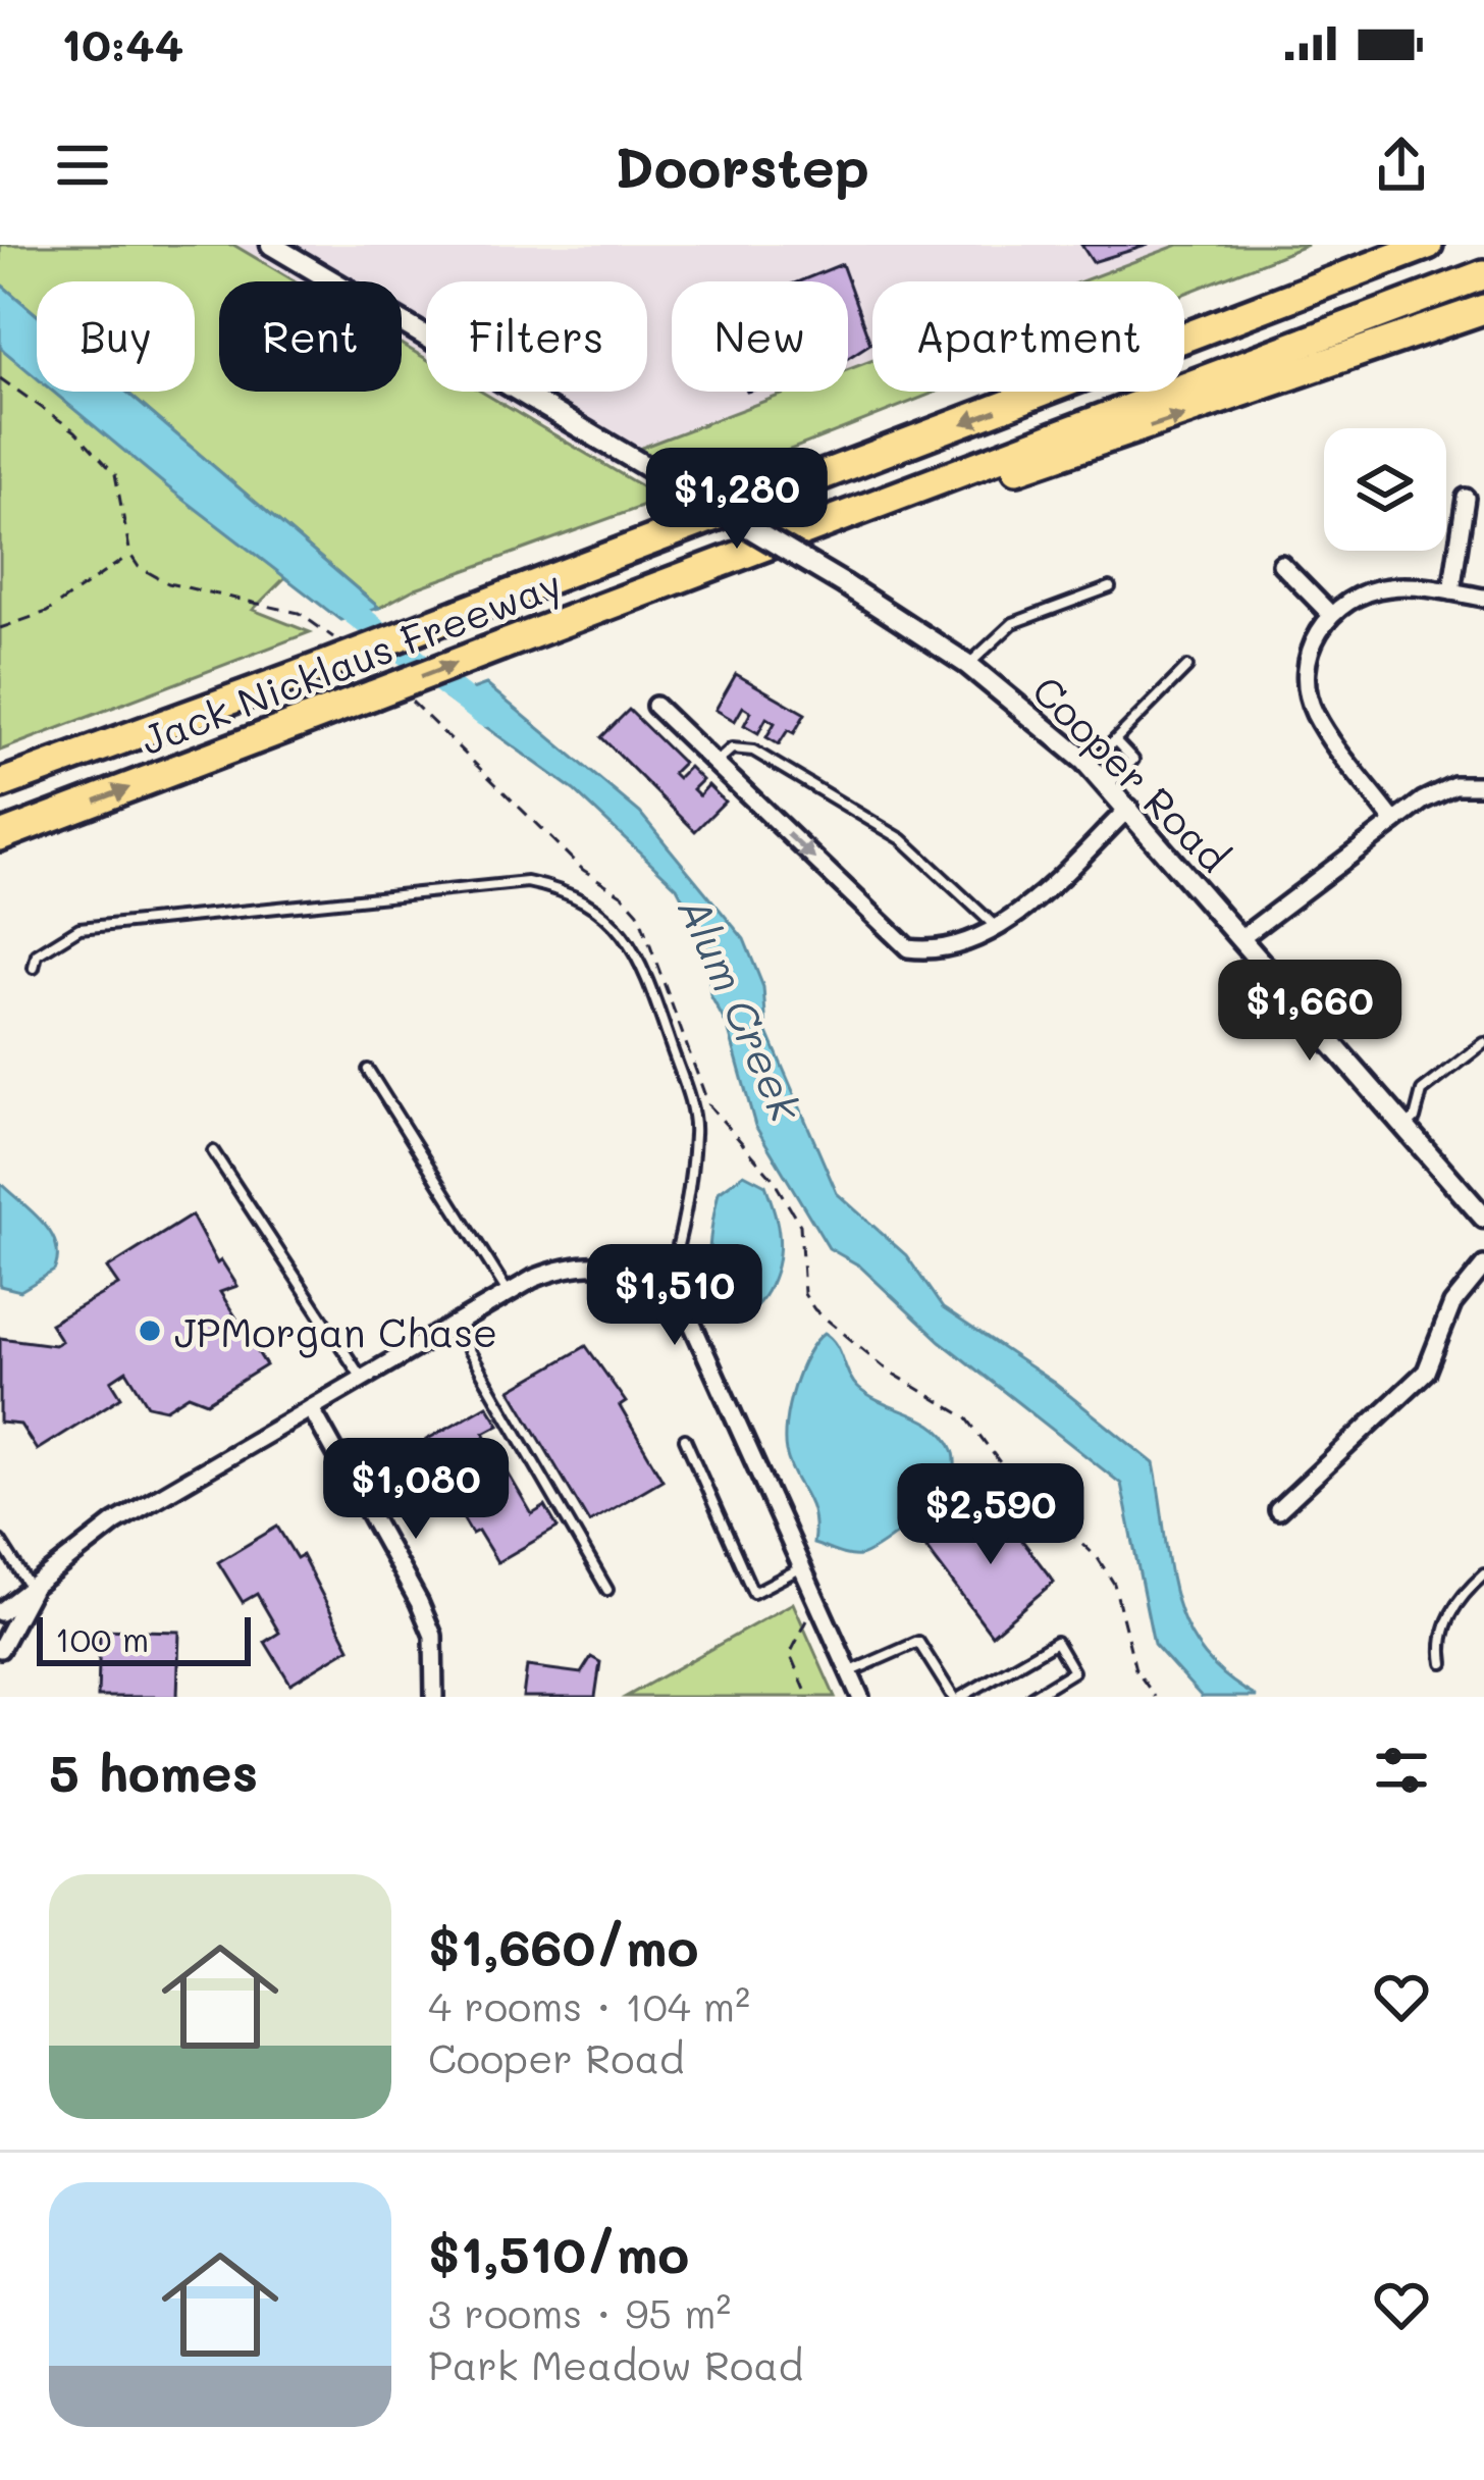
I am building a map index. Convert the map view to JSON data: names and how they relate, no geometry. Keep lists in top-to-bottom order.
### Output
{
  "streets": {
    "highway": ["Jack Nicklaus Freeway"],
    "street": ["Cooper Road"]
  },
  "water": ["Alum Creek"],
  "places": ["JPMorgan Chase"],
  "scale_bar": "100 m",
  "page": {
    "status": "10:44",
    "header": "Doorstep",
    "chip": [
      "Buy",
      "Rent",
      "Filters",
      "New",
      "Apartment"
    ],
    "price": [
      "$1,280",
      "$1,660",
      "$1,510",
      "$1,080",
      "$2,590"
    ],
    "scale": "100 m",
    "heading": "5 homes",
    "list": [
      {
        "name": "$1,660/mo",
        "note": "4 rooms · 104 m² · Cooper Road"
      },
      {
        "name": "$1,510/mo",
        "note": "3 rooms · 95 m² · Park Meadow Road"
      }
    ]
  }
}
